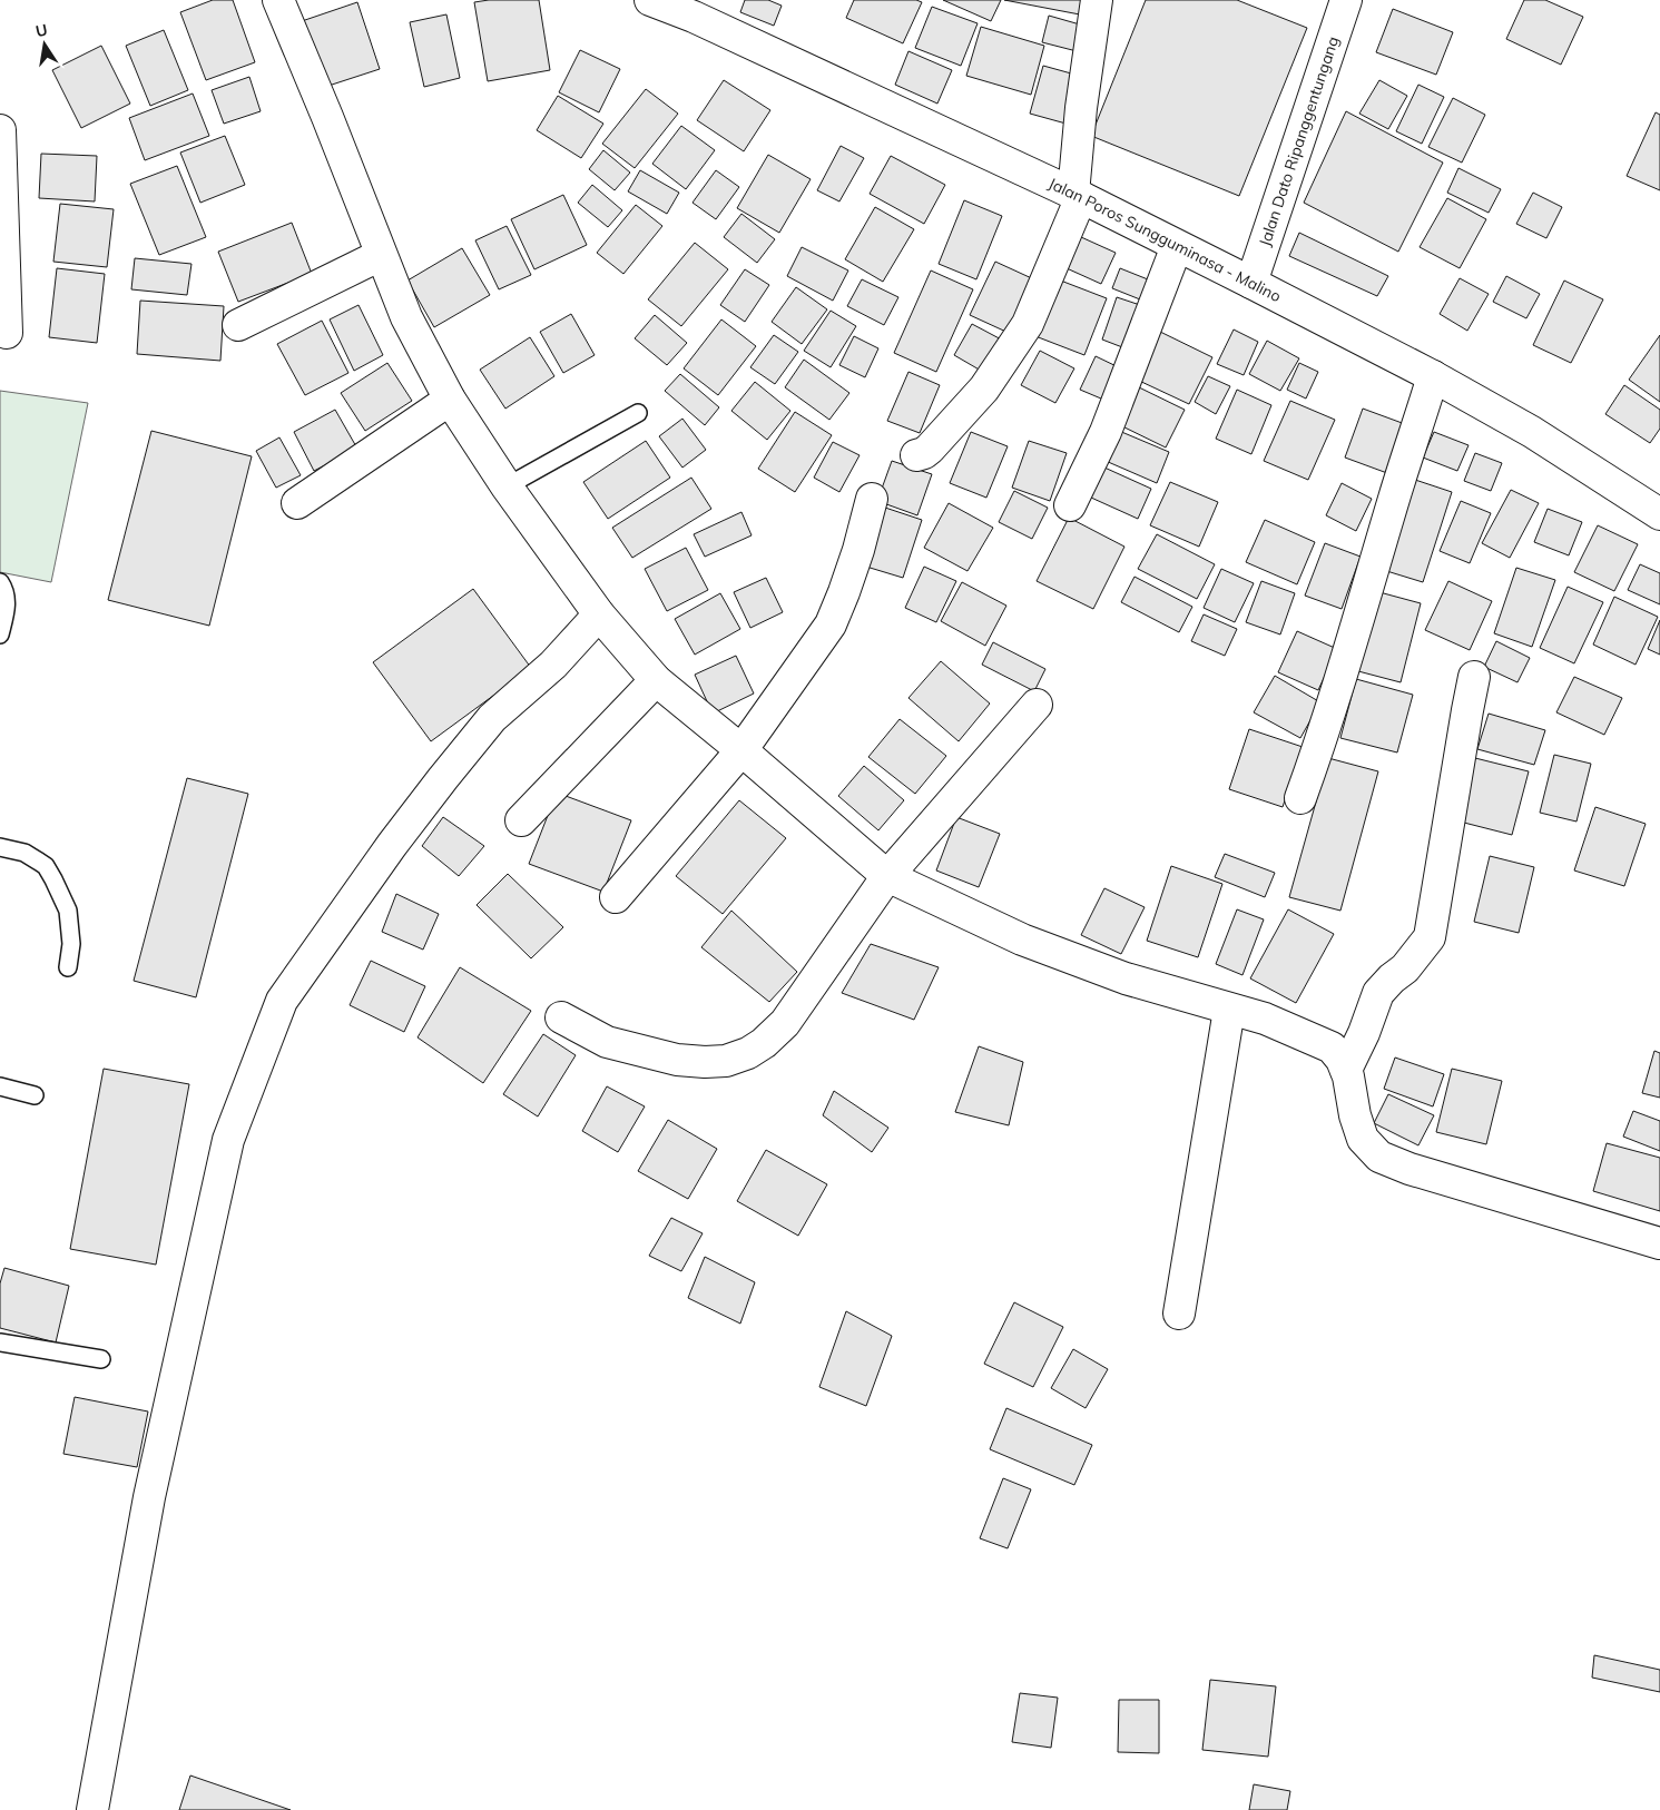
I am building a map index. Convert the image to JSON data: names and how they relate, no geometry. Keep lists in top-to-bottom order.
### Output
{
  "streets": {
    "street": ["Jalan Dato Ripanggentungang", "Jalan Poros Sungguminasa - Malino"]
  },
  "crossings": [
    ["Jalan Dato Ripanggentungang", "Jalan Poros Sungguminasa - Malino"]
  ],
  "north": "top"
}
